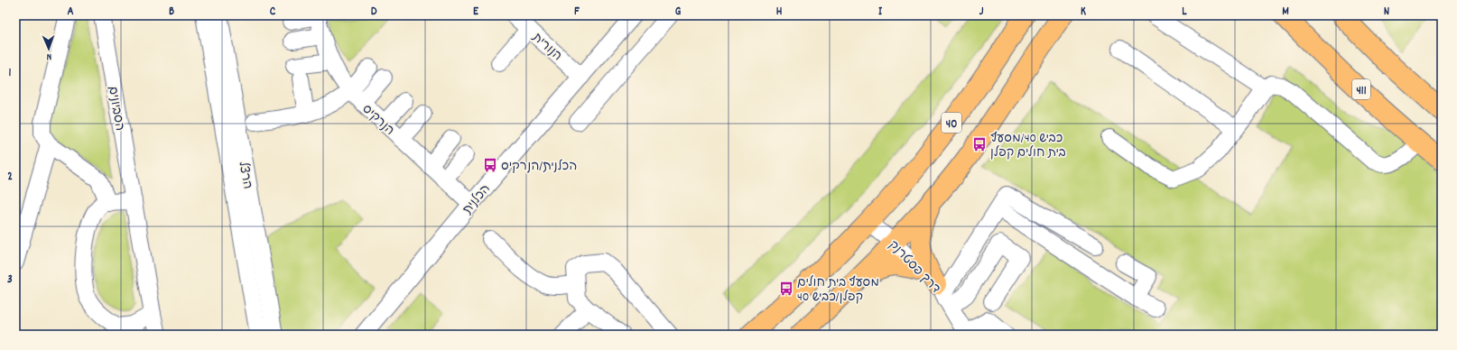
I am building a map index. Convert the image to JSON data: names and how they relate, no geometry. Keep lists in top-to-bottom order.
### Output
{
  "streets": {
    "main road": ["411", "40"],
    "street": [
      "הנורית",
      "הסביונים",
      "הנרקיס",
      "הרצל",
      "הכלנית",
      "דרך פסטרנק"
    ]
  },
  "crossings": [
    ["הנורית", "הכלנית"],
    ["הנרקיס", "הכלנית"],
    ["40", "דרך פסטרנק"]
  ],
  "places": {
    "bus stop": ["כביש 40/מסעף בית חולים קפלן", "הכלנית/הנרקיס", "מסעף בית חולים קפלן/כביש 40"]
  },
  "north": "bottom",
  "grid": {
    "columns": [
      "A",
      "B",
      "C",
      "D",
      "E",
      "F",
      "G",
      "H",
      "I",
      "J",
      "K",
      "L",
      "M",
      "N"
    ],
    "rows": ["1", "2", "3"]
  }
}
